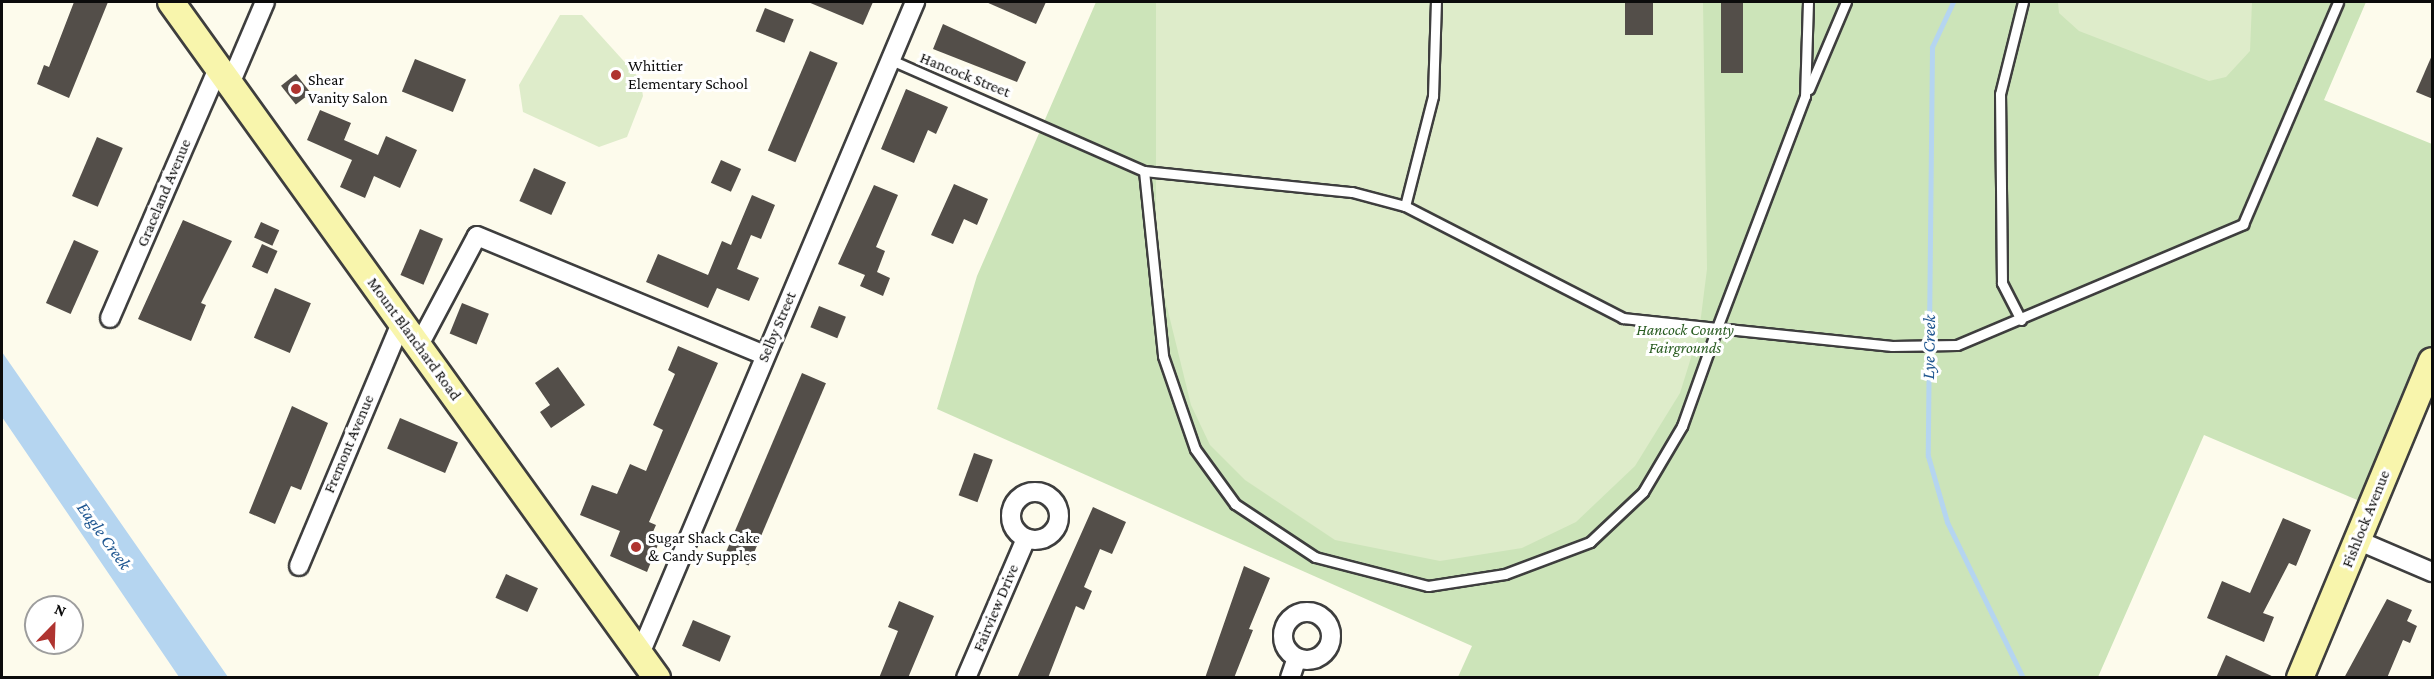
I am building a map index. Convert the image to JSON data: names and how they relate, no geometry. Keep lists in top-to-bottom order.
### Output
{
  "streets": {
    "main road": ["Mount Blanchard Road", "Fishlock Avenue"],
    "street": [
      "Graceland Avenue",
      "Selby Street",
      "Fremont Avenue",
      "Fairview Drive"
    ],
    "lane": ["Hancock Street"]
  },
  "crossings": [
    ["Hancock Street", "Selby Street"],
    ["Graceland Avenue", "Mount Blanchard Road"],
    ["Selby Street", "Mount Blanchard Road"],
    ["Mount Blanchard Road", "Fremont Avenue"]
  ],
  "water": ["Lye Creek", "Eagle Creek"],
  "parks": ["Hancock County Fairgrounds"],
  "places": ["Whittier Elementary School", "Shear Vanity Salon", "Sugar Shack Cake & Candy Supples"],
  "north": "top right"
}
